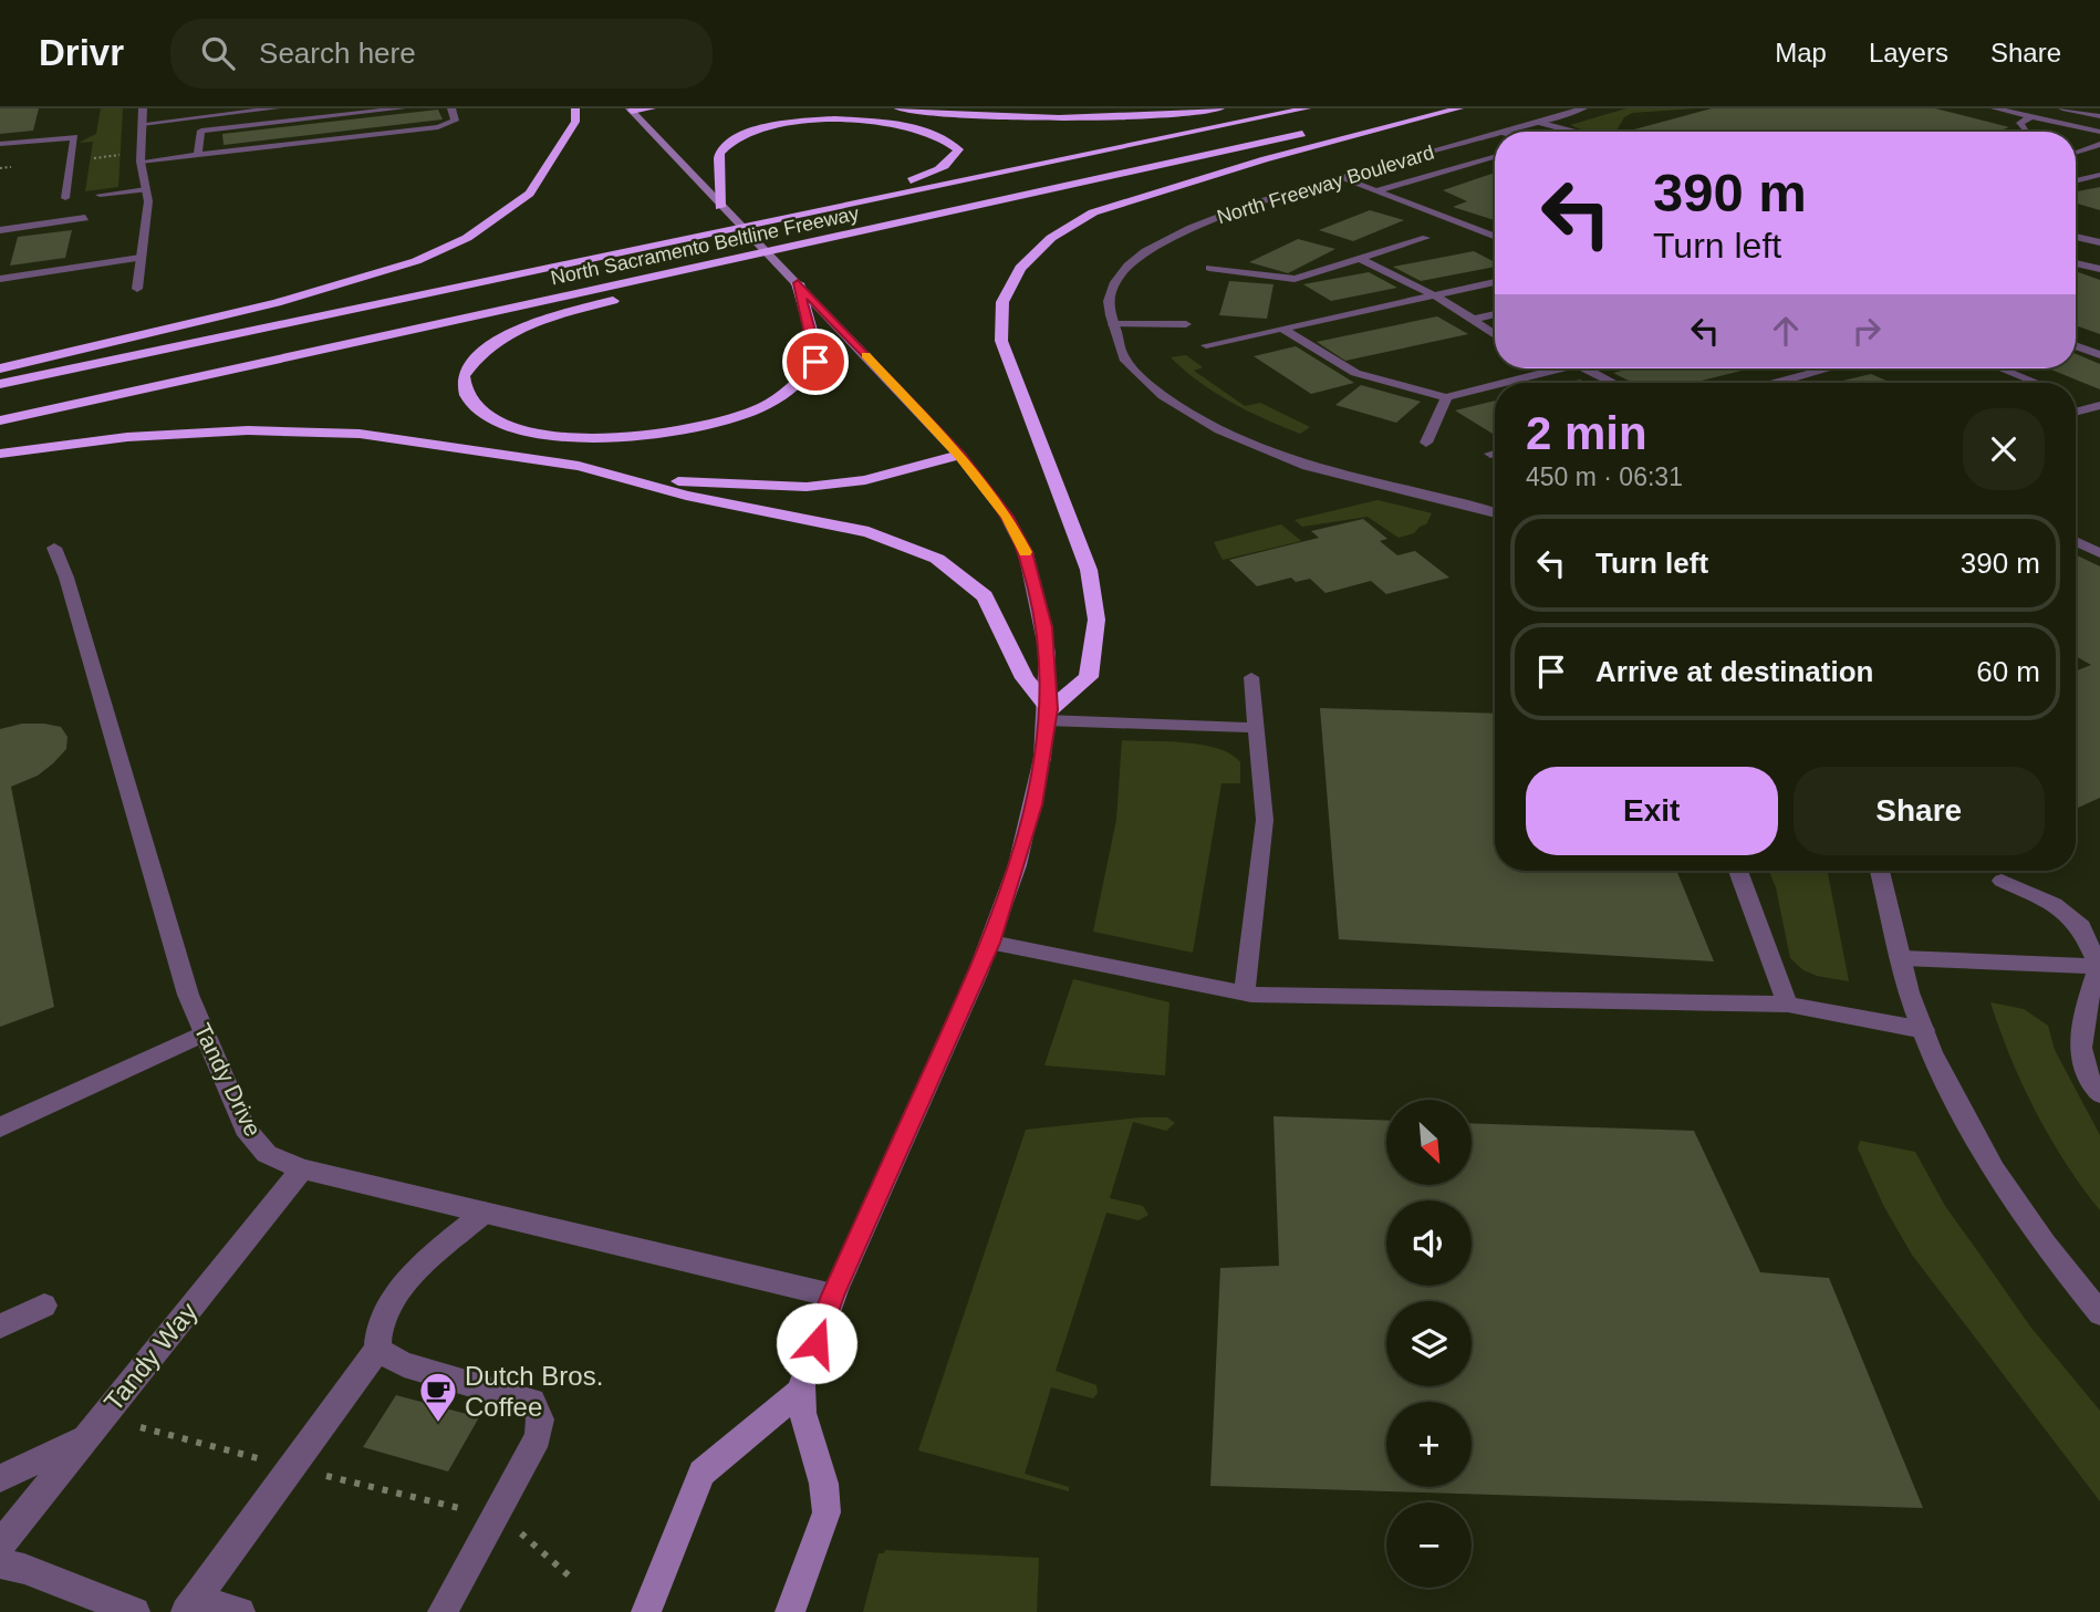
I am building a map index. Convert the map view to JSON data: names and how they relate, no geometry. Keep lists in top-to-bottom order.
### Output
{
  "streets": {
    "highway": ["North Sacramento Beltline Freeway"],
    "street": ["North Freeway Boulevard", "Tandy Drive", "Tandy Way"]
  },
  "crossings": [
    ["Tandy Drive", "Tandy Way"]
  ],
  "places": {
    "cafe": ["Dutch Bros. Coffee"]
  },
  "north": "bottom right",
  "page": {
    "header": "Drivr",
    "search": "Search here",
    "nav": ["Map", "Layers", "Share"],
    "turn": ["390 m", "Turn left"],
    "heading": ["2 min", "450 m · 06:31"],
    "list": [
      {
        "name": "Turn left",
        "value": "390 m"
      },
      {
        "name": "Arrive at destination",
        "value": "60 m"
      }
    ],
    "buttons": ["Exit", "Share"],
    "map_buttons": ["+", "−"]
  }
}
